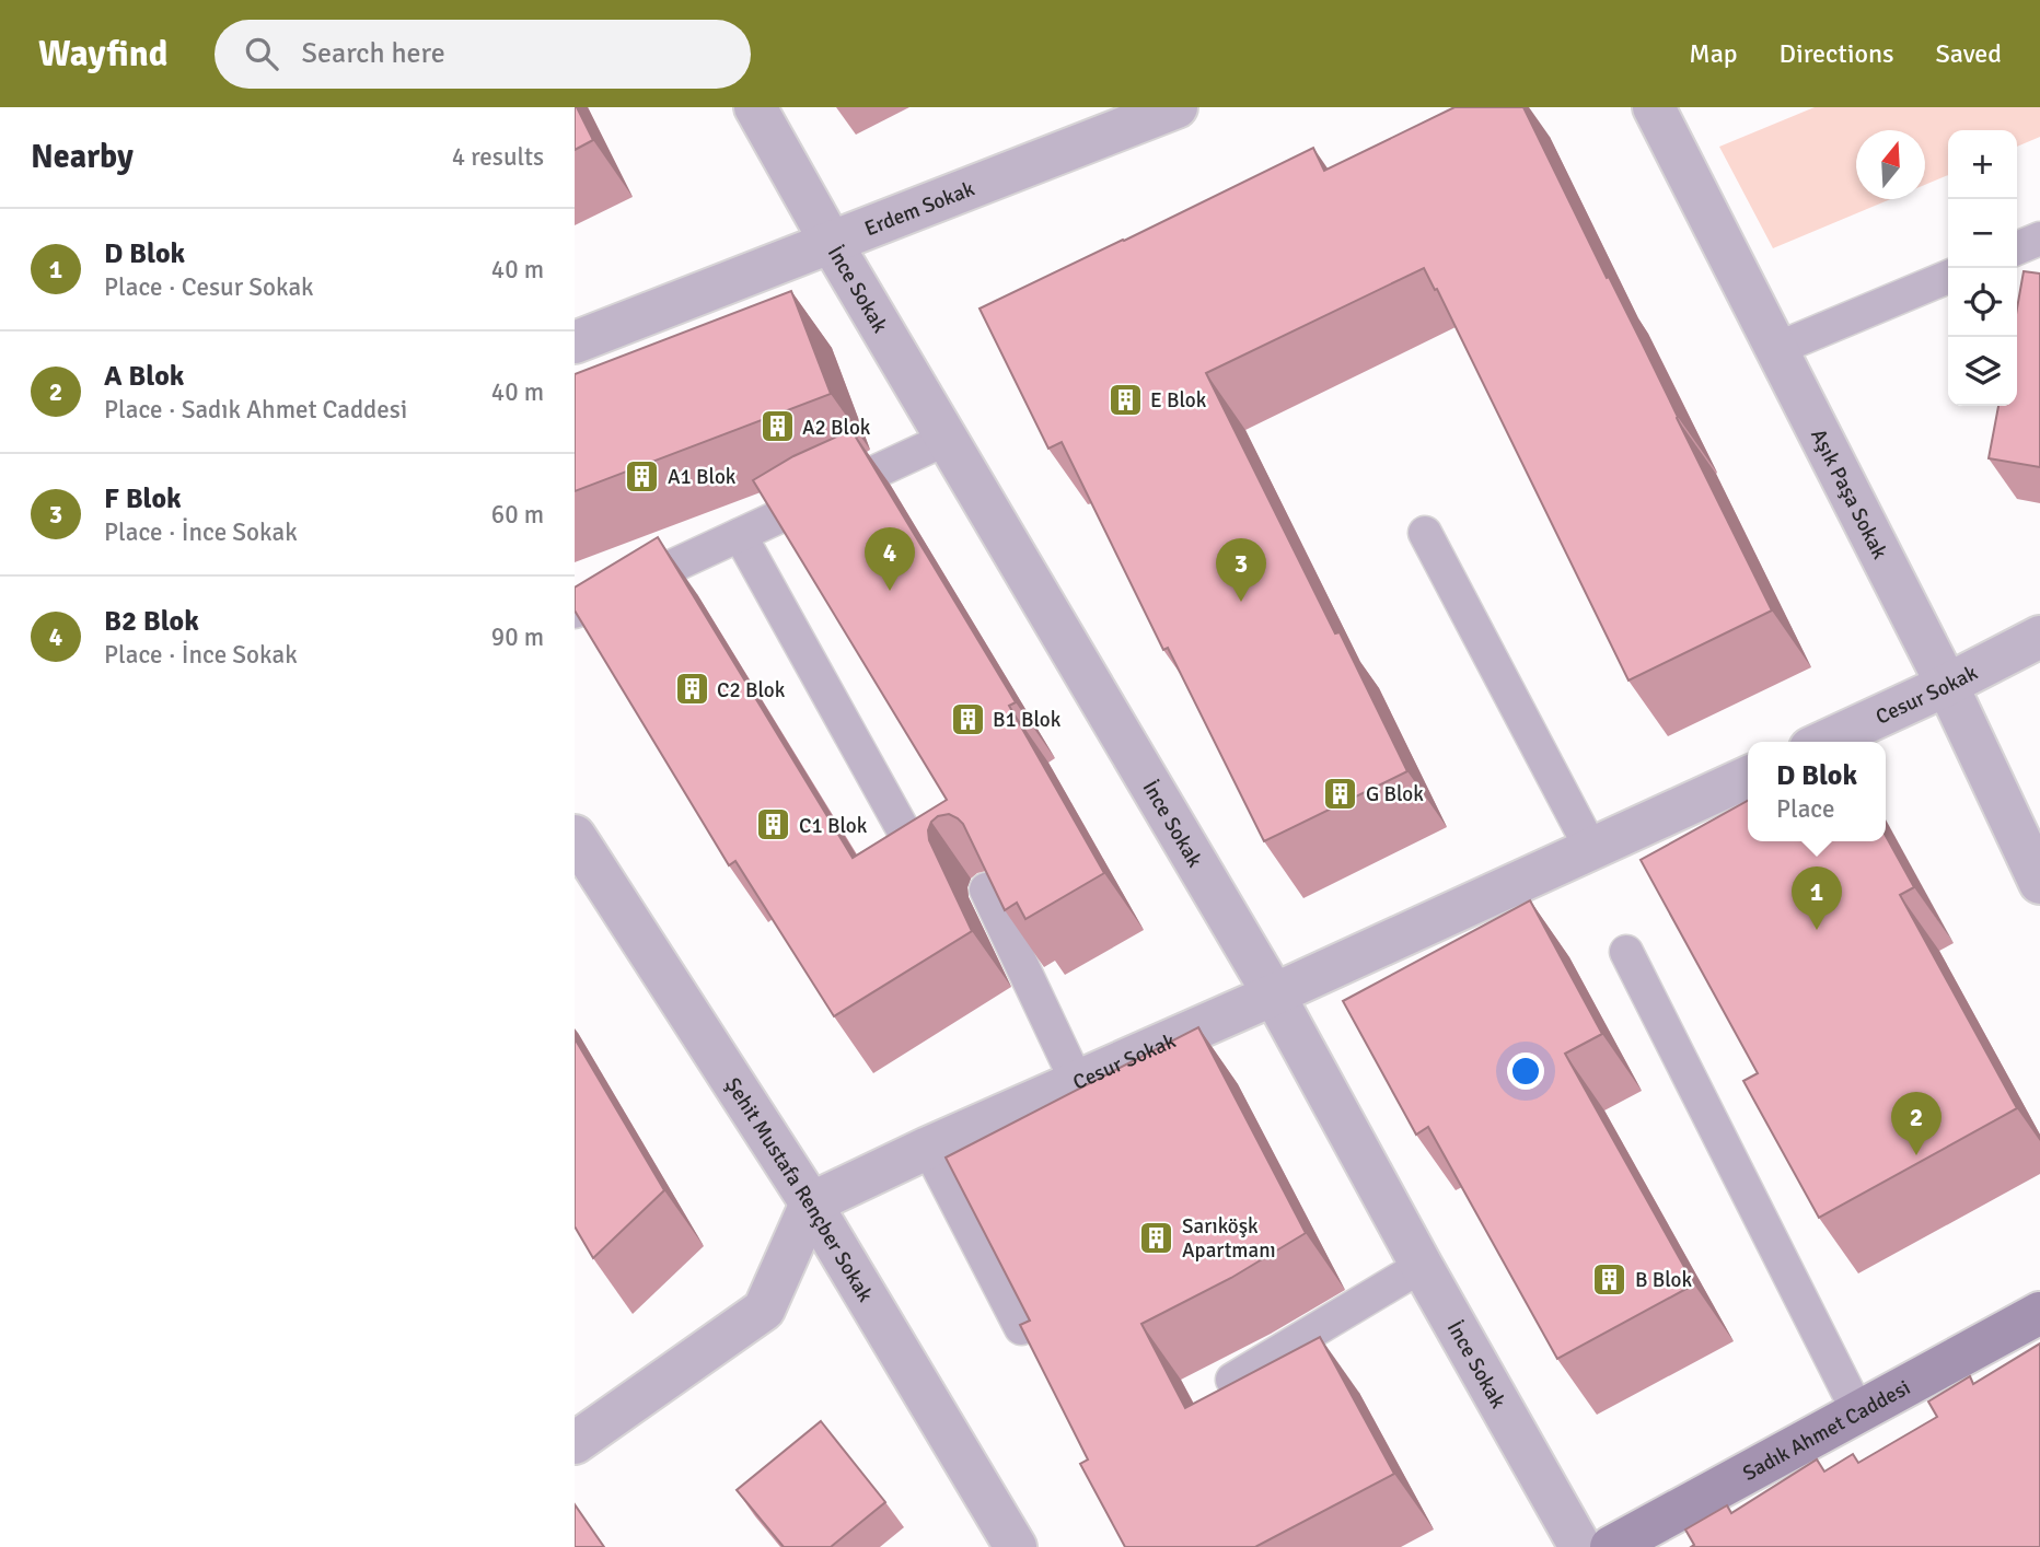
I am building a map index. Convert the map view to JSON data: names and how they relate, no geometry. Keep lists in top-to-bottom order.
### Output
{
  "streets": {
    "main road": ["Sadık Ahmet Caddesi"],
    "street": [
      "Erdem Sokak",
      "İnce Sokak",
      "Aşık Paşa Sokak",
      "Cesur Sokak",
      "Şehit Mustafa Rençber Sokak"
    ]
  },
  "crossings": [
    ["Erdem Sokak", "İnce Sokak"],
    ["İnce Sokak", "Cesur Sokak"],
    ["Aşık Paşa Sokak", "Cesur Sokak"],
    ["Cesur Sokak", "Şehit Mustafa Rençber Sokak"]
  ],
  "places": {
    "building": [
      "E Blok",
      "A2 Blok",
      "A1 Blok",
      "C2 Blok",
      "B1 Blok",
      "G Blok",
      "C1 Blok",
      "Sarıköşk Apartmanı",
      "B Blok"
    ]
  },
  "north": "top",
  "page": {
    "header": "Wayfind",
    "search": "Search here",
    "nav": ["Map", "Directions", "Saved"],
    "heading": ["Nearby", "4 results"],
    "map_buttons": ["+", "−"],
    "list": [
      {
        "mark": "1",
        "name": "D Blok",
        "note": "Place · Cesur Sokak",
        "value": "40 m"
      },
      {
        "mark": "2",
        "name": "A Blok",
        "note": "Place · Sadık Ahmet Caddesi",
        "value": "40 m"
      },
      {
        "mark": "3",
        "name": "F Blok",
        "note": "Place · İnce Sokak",
        "value": "60 m"
      },
      {
        "mark": "4",
        "name": "B2 Blok",
        "note": "Place · İnce Sokak",
        "value": "90 m"
      }
    ],
    "pins": [
      "4",
      "3",
      "1",
      "2"
    ],
    "popup": ["D Blok", "Place"]
  }
}
